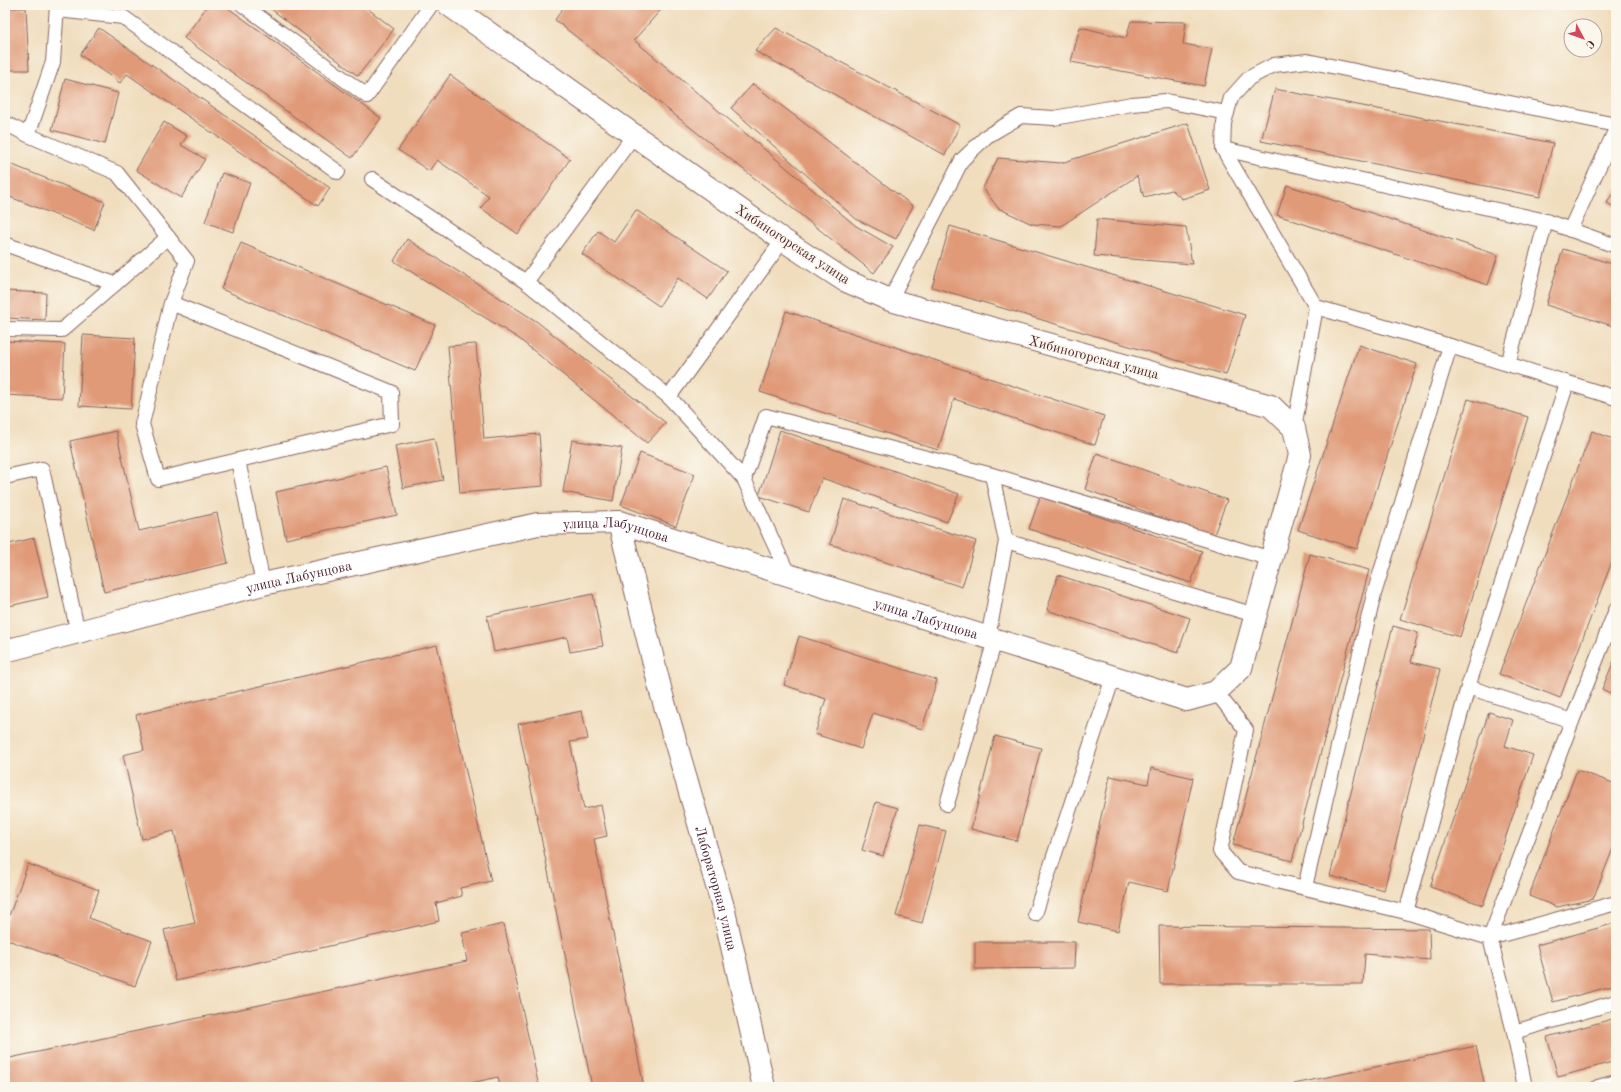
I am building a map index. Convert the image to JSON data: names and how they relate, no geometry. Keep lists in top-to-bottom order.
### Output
{
  "streets": {
    "street": ["Хибиногорская улица", "улица Лабунцова", "Лабораторная улица"]
  },
  "crossings": [
    ["улица Лабунцова", "Лабораторная улица"]
  ],
  "north": "bottom right"
}
